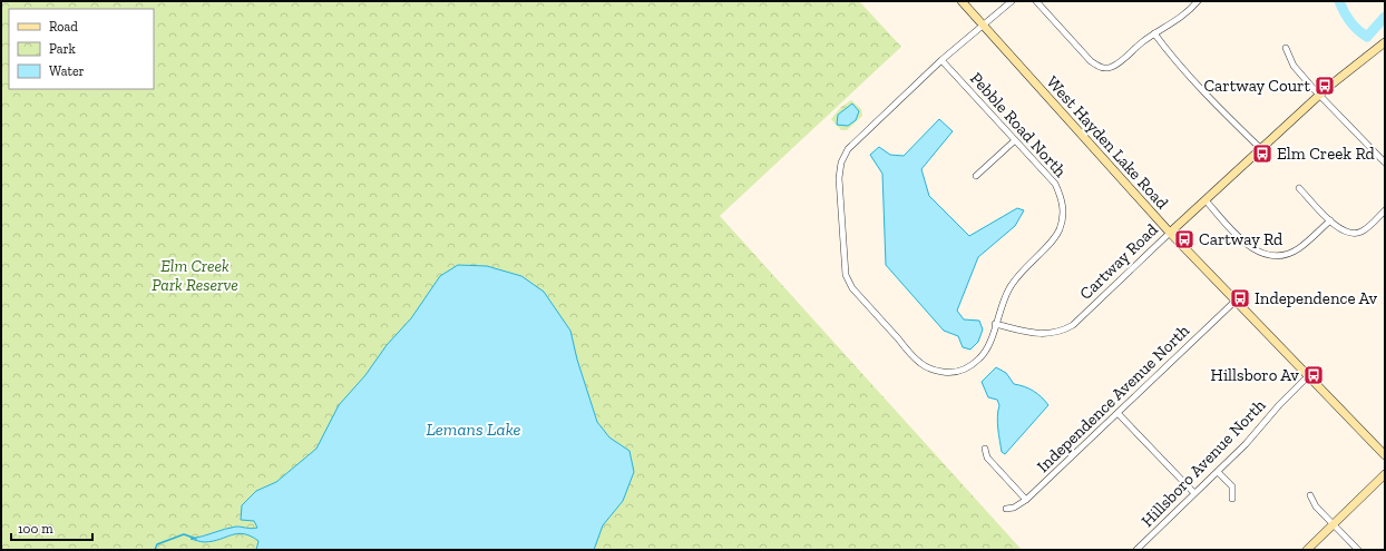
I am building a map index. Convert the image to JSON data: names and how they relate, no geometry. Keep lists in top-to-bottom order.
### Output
{
  "streets": {
    "main road": ["West Hayden Lake Road", "Cartway Road"],
    "street": ["Pebble Road North", "Independence Avenue North", "Hillsboro Avenue North"]
  },
  "crossings": [
    ["Pebble Road North", "West Hayden Lake Road"],
    ["Pebble Road North", "Cartway Road"],
    ["West Hayden Lake Road", "Cartway Road"],
    ["West Hayden Lake Road", "Independence Avenue North"],
    ["West Hayden Lake Road", "Hillsboro Avenue North"]
  ],
  "water": ["Lemans Lake"],
  "parks": ["Elm Creek Park Reserve"],
  "places": {
    "bus stop": [
      "Cartway Court",
      "Elm Creek Rd",
      "Cartway Rd",
      "Independence Av",
      "Hillsboro Av"
    ]
  },
  "legend": ["Road", "Park", "Water"],
  "scale_bar": "100 m"
}
